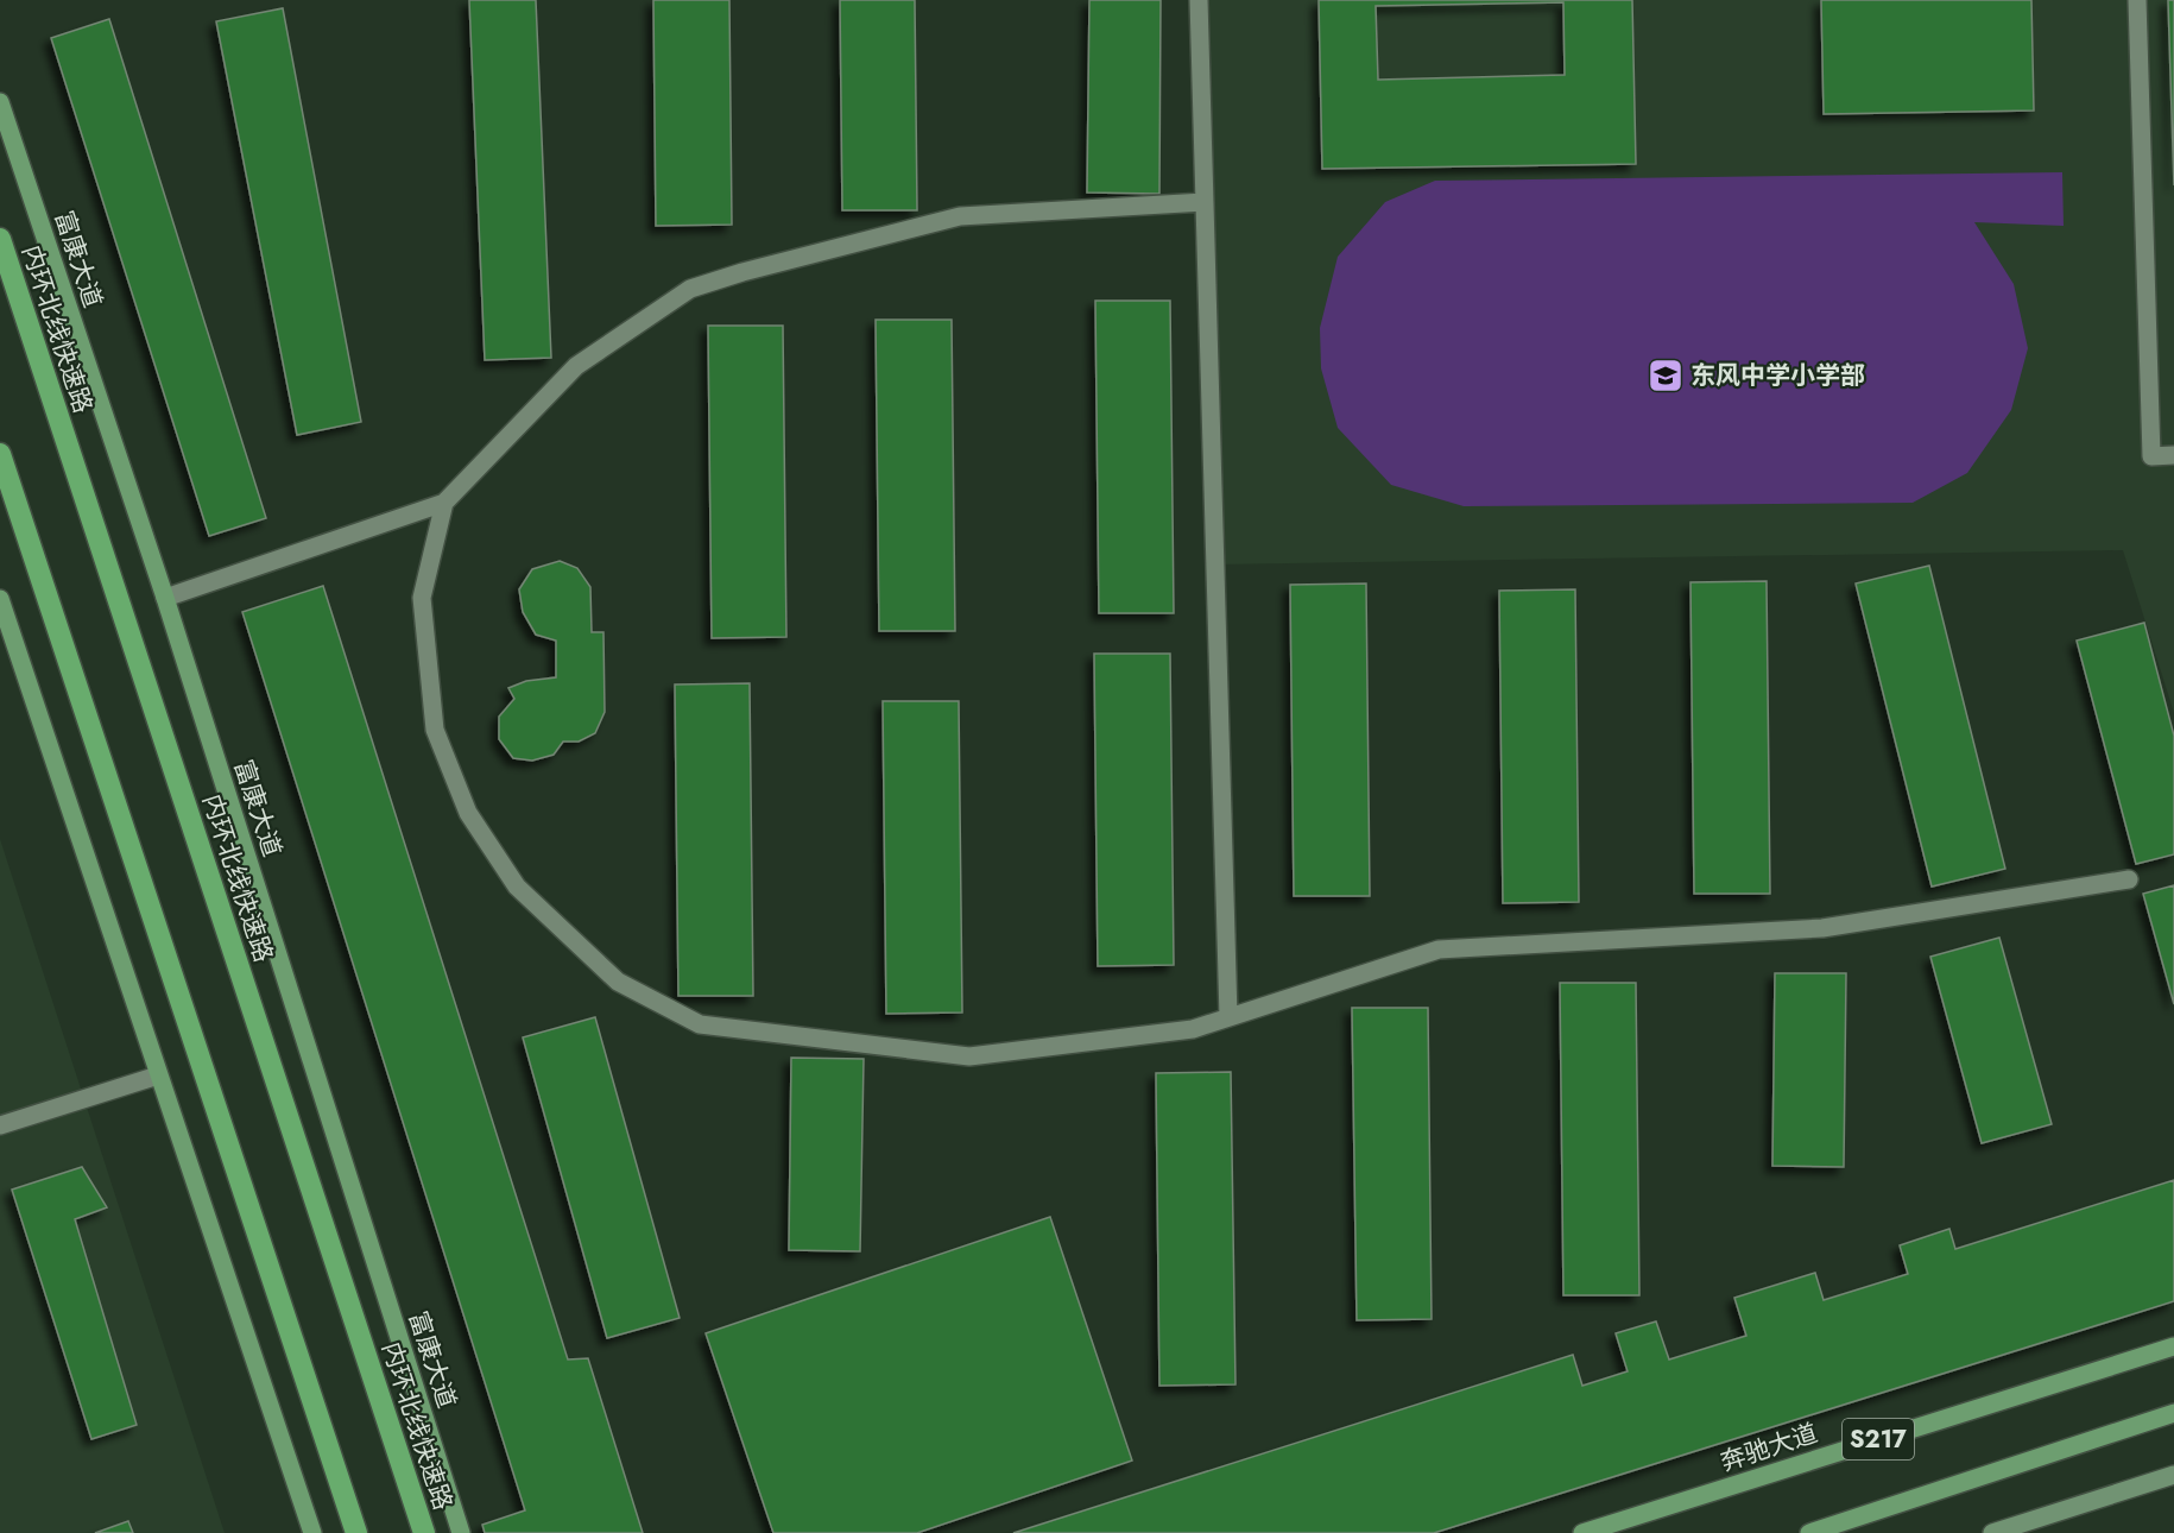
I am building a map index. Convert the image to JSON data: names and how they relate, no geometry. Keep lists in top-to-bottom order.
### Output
{
  "streets": {
    "highway": ["内环北线快速路"],
    "main road": ["富康大道", "S217", "奔驰大道"]
  },
  "places": {
    "school or university": ["东风中学小学部"]
  }
}
